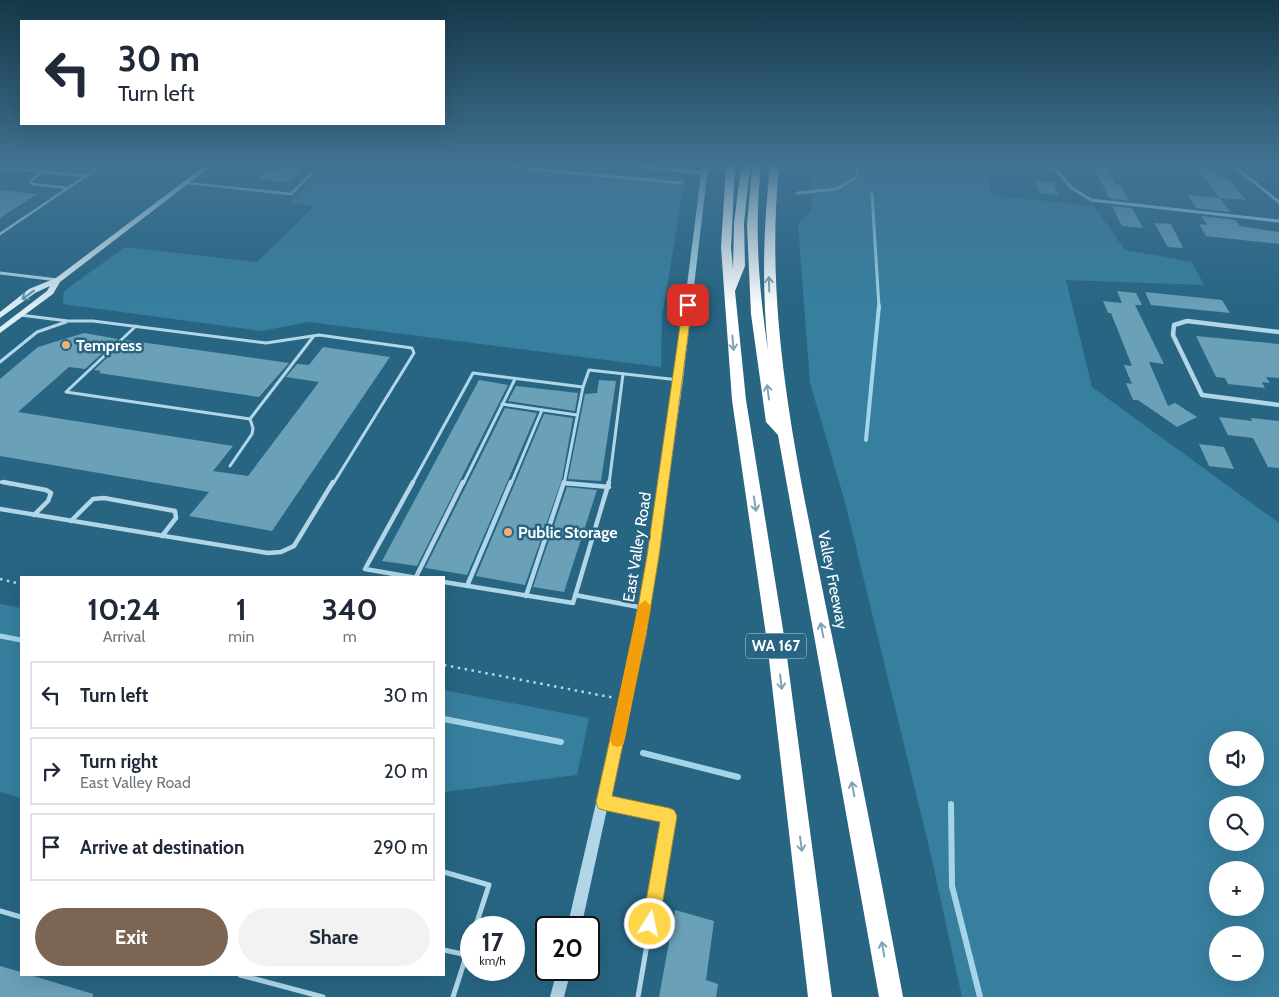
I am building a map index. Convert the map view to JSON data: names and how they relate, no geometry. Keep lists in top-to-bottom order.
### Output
{
  "streets": {
    "highway": ["Valley Freeway", "WA 167"],
    "street": ["East Valley Road"]
  },
  "places": ["Tempress", "Public Storage"],
  "page": {
    "turn": ["30 m", "Turn left"],
    "eta": [
      "10:24",
      "Arrival",
      "1",
      "min",
      "340",
      "m"
    ],
    "list": [
      {
        "name": "Turn left",
        "value": "30 m"
      },
      {
        "name": "Turn right",
        "note": "East Valley Road",
        "value": "20 m"
      },
      {
        "name": "Arrive at destination",
        "value": "290 m"
      }
    ],
    "map_buttons": ["+", "−"],
    "buttons": ["Exit", "Share"],
    "speed": "17 km/h",
    "limit": "20"
  }
}
